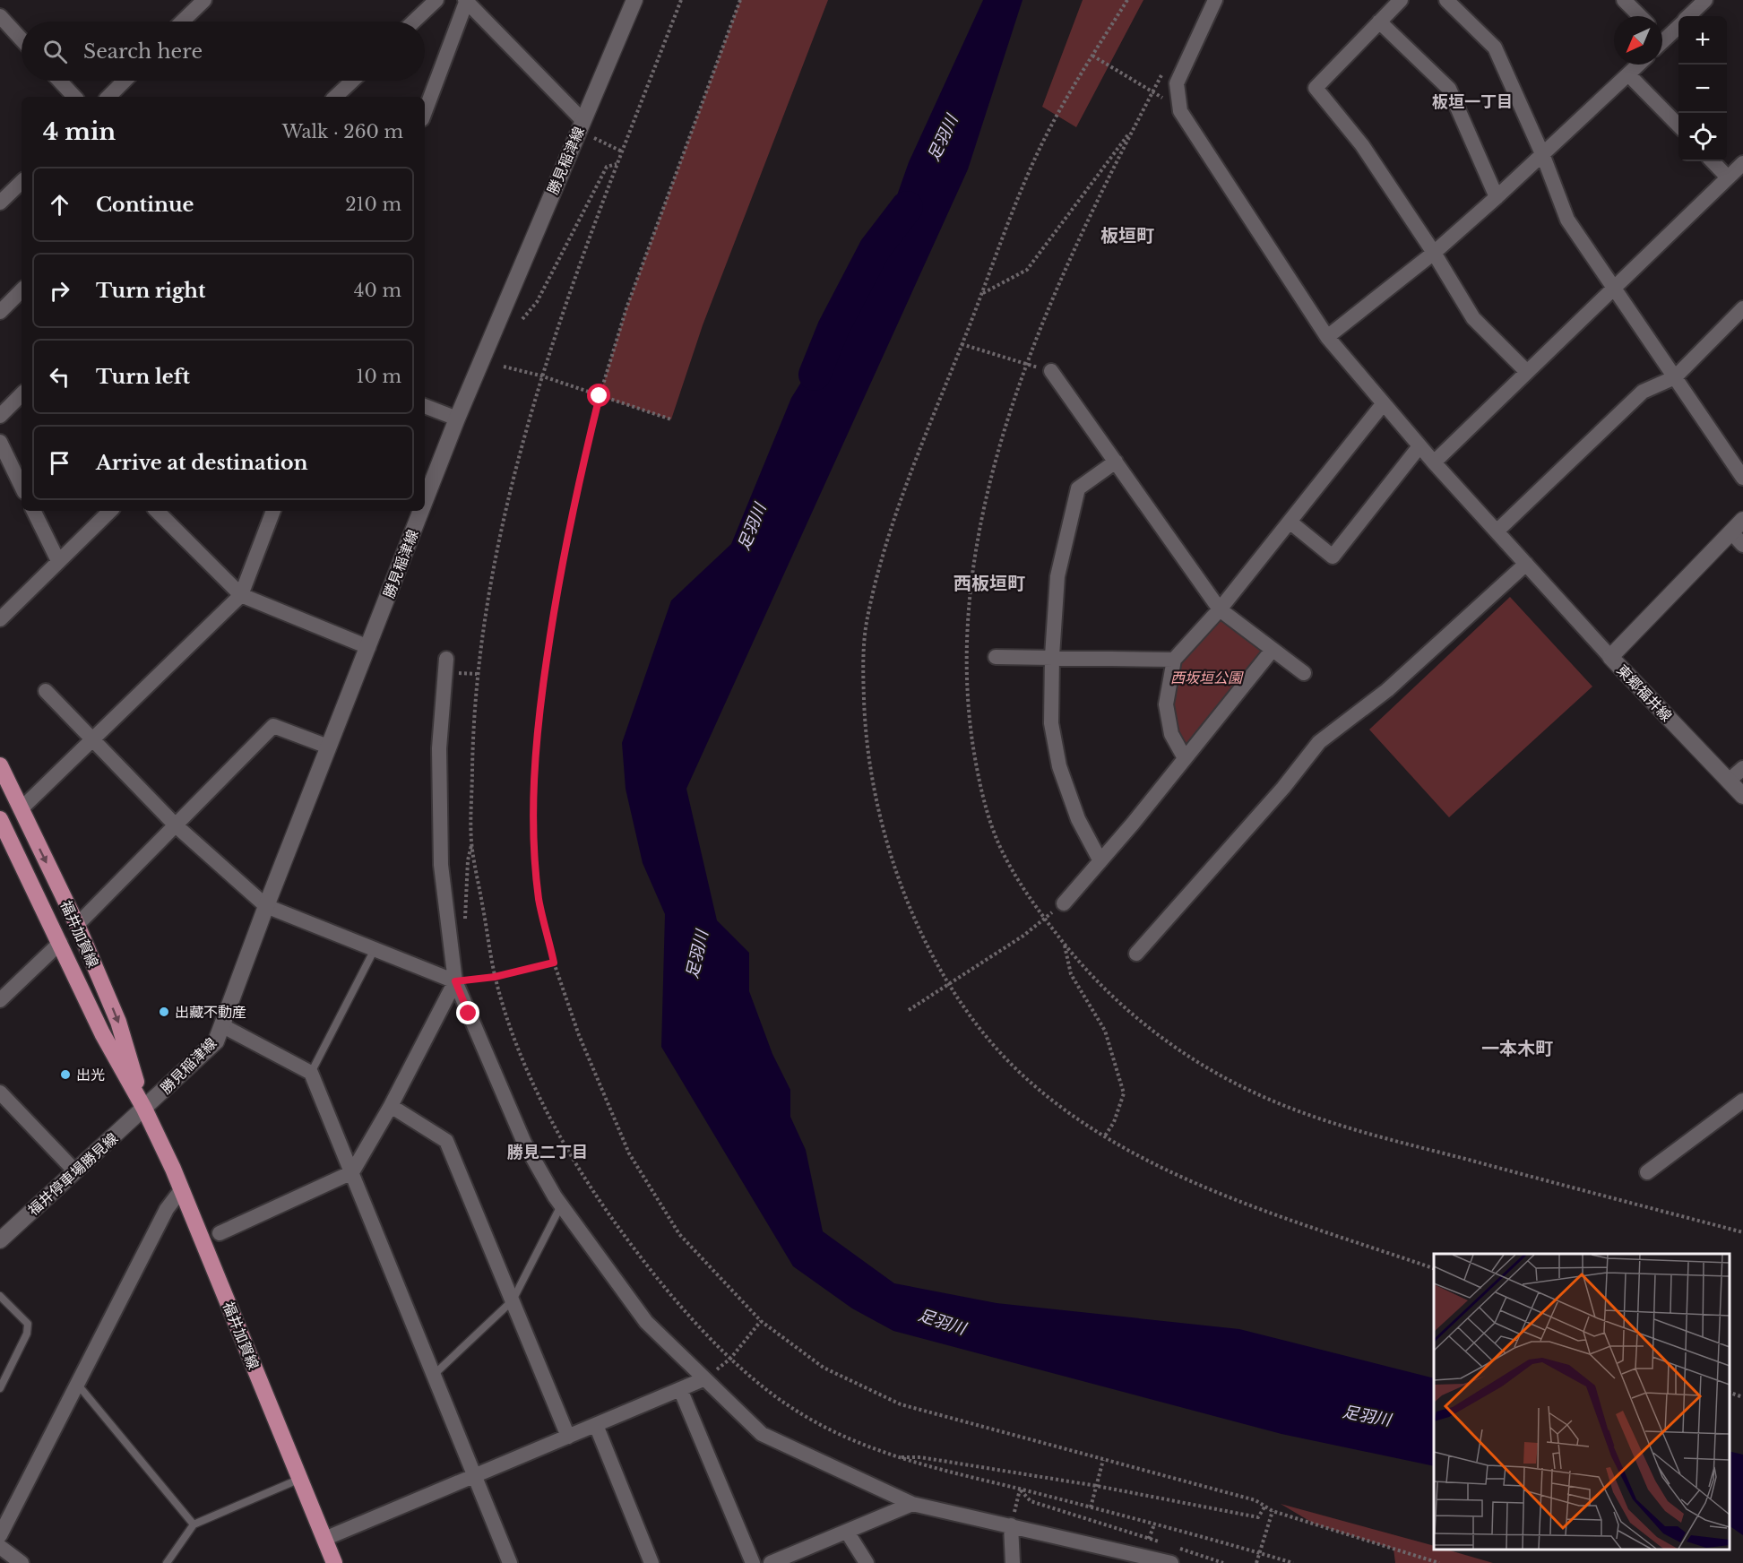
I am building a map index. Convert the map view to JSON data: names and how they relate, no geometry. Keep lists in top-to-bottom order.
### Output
{
  "streets": {
    "main road": [
      "勝見稲津線",
      "東郷福井線",
      "福井加賀線",
      "福井停車場勝見線"
    ]
  },
  "crossings": [
    ["勝見稲津線", "福井加賀線"],
    ["勝見稲津線", "福井停車場勝見線"],
    ["福井加賀線", "福井停車場勝見線"]
  ],
  "districts": [
    "板垣一丁目",
    "板垣町",
    "西板垣町",
    "一本木町",
    "勝見二丁目"
  ],
  "water": ["足羽川"],
  "parks": ["西坂垣公園"],
  "places": ["出藏不動産", "出光"],
  "north": "bottom left",
  "page": {
    "map_buttons": ["+", "−"],
    "search": "Search here",
    "heading": ["4 min", "Walk · 260 m"],
    "list": [
      ["Continue", "210 m"],
      ["Turn right", "40 m"],
      ["Turn left", "10 m"],
      "Arrive at destination"
    ]
  }
}
